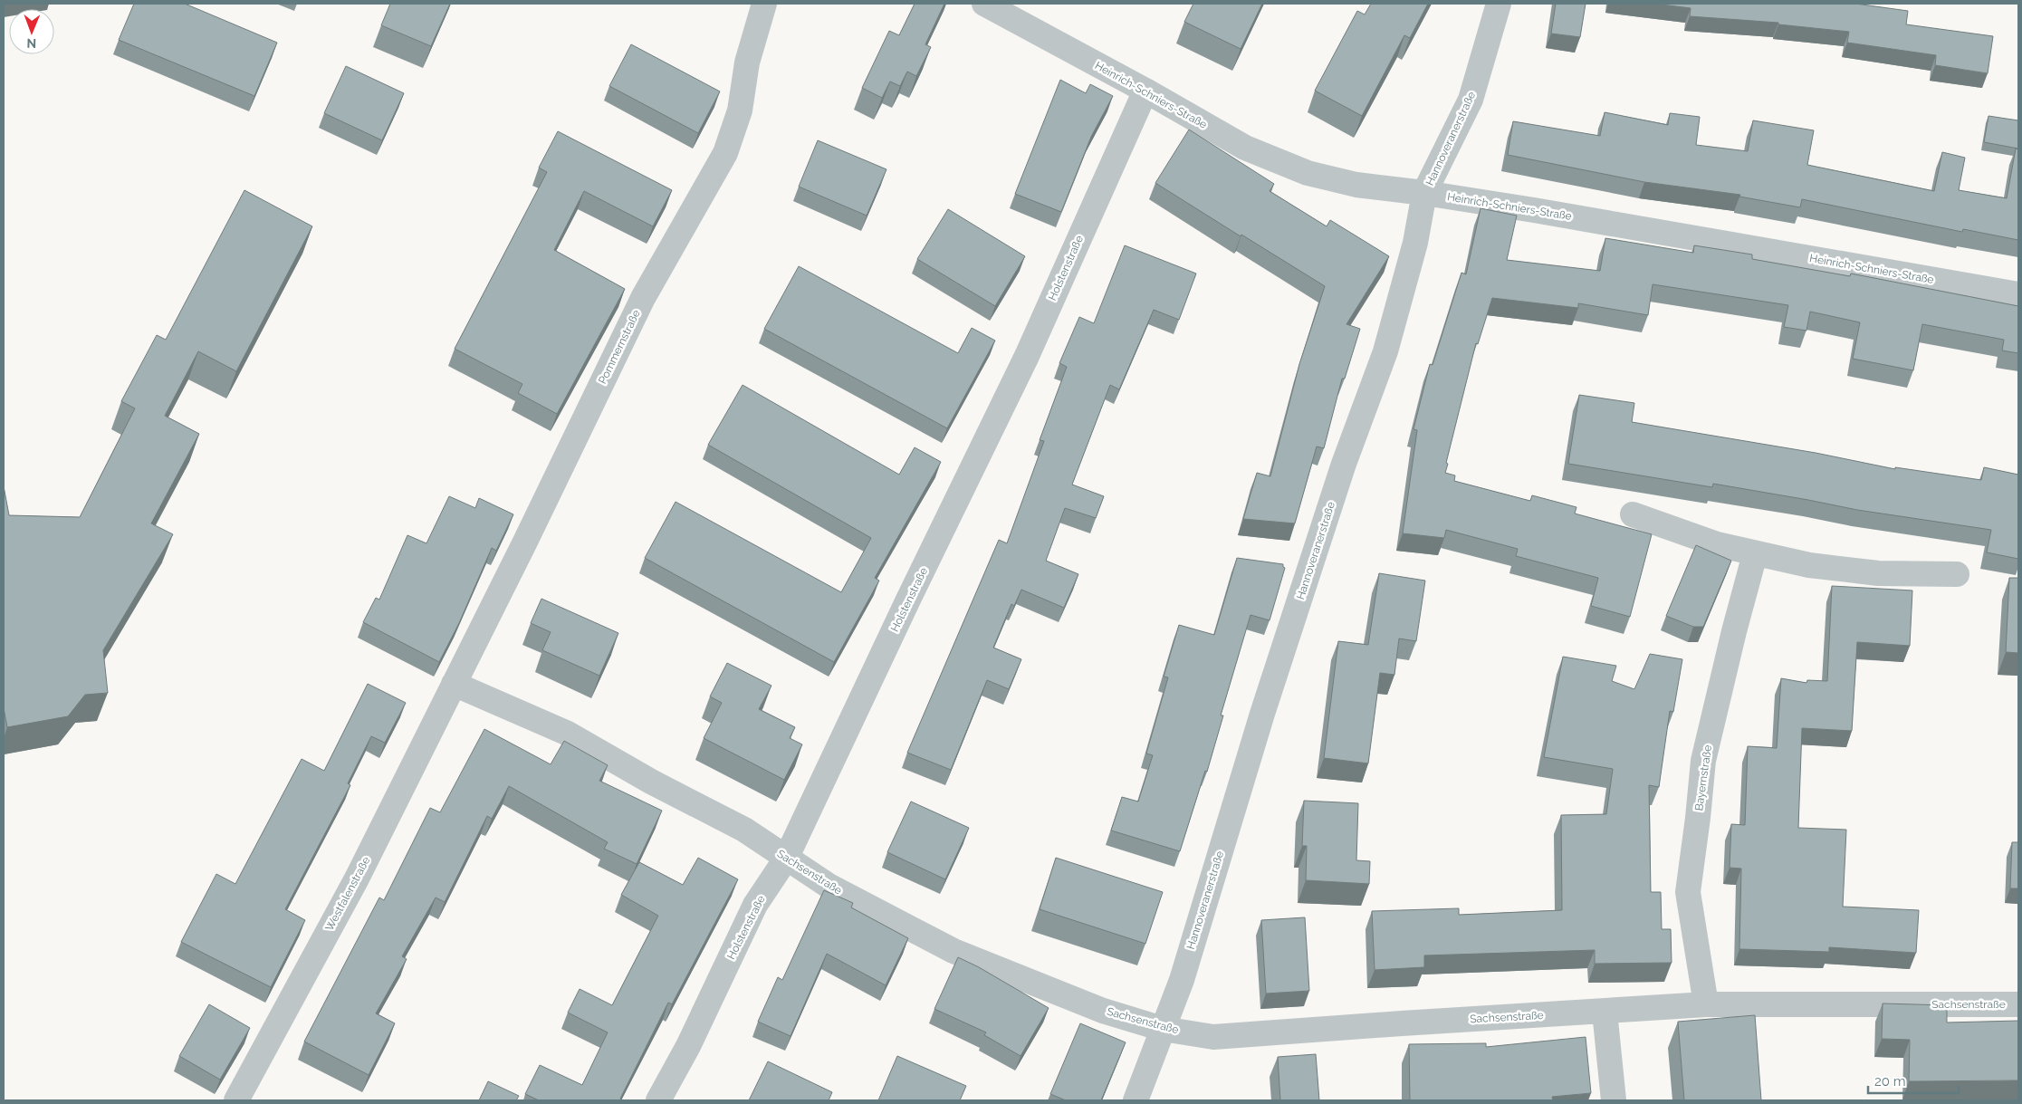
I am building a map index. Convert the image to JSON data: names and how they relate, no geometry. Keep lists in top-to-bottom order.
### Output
{
  "streets": {
    "street": [
      "Heinrich-Schniers-Straße",
      "Hannoveranerstraße",
      "Holstenstraße",
      "Pommernstraße",
      "Bayernstraße",
      "Sachsenstraße",
      "Westfalenstraße"
    ]
  },
  "crossings": [
    ["Heinrich-Schniers-Straße", "Hannoveranerstraße"],
    ["Heinrich-Schniers-Straße", "Holstenstraße"],
    ["Hannoveranerstraße", "Sachsenstraße"],
    ["Holstenstraße", "Sachsenstraße"],
    ["Pommernstraße", "Sachsenstraße"],
    ["Pommernstraße", "Westfalenstraße"],
    ["Bayernstraße", "Sachsenstraße"],
    ["Sachsenstraße", "Westfalenstraße"]
  ],
  "scale_bar": "20 m",
  "north": "bottom"
}
